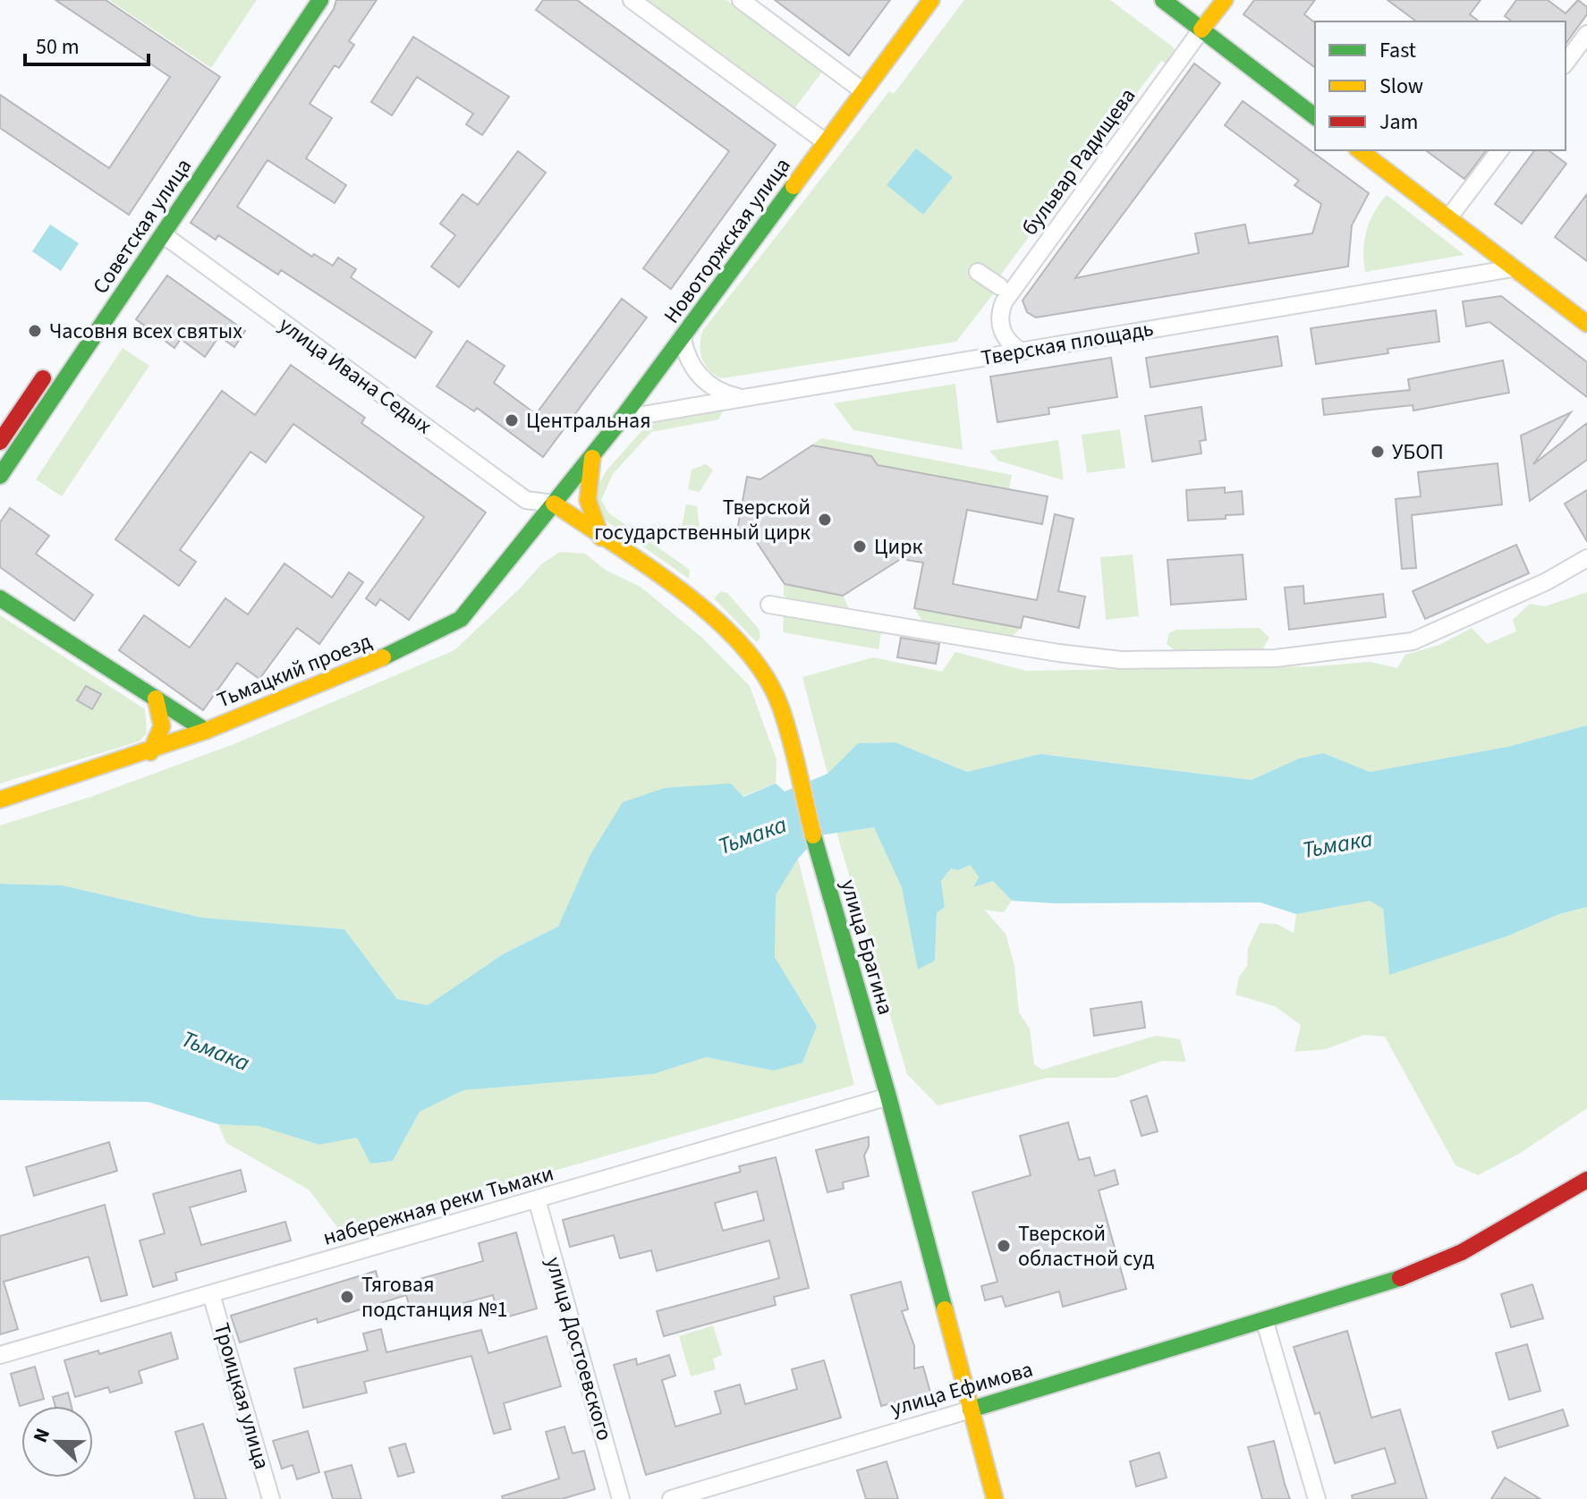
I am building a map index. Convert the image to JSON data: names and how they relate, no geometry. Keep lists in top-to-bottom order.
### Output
{
  "streets": {
    "street": [
      "бульвар Радищева",
      "Советская улица",
      "Новоторжская улица",
      "Тверская площадь",
      "улица Ивана Седых",
      "Тьмацкий проезд",
      "улица Брагина",
      "набережная реки Тьмаки",
      "улица Достоевского",
      "улица Ефимова",
      "Троицкая улица"
    ]
  },
  "crossings": [
    ["бульвар Радищева", "Тверская площадь"],
    ["Советская улица", "улица Ивана Седых"],
    ["Новоторжская улица", "Тверская площадь"],
    ["Новоторжская улица", "улица Ивана Седых"],
    ["Новоторжская улица", "Тьмацкий проезд"],
    ["Новоторжская улица", "улица Брагина"],
    ["улица Ивана Седых", "Тьмацкий проезд"],
    ["улица Ивана Седых", "улица Брагина"],
    ["Тьмацкий проезд", "улица Брагина"],
    ["улица Брагина", "набережная реки Тьмаки"],
    ["улица Брагина", "улица Ефимова"],
    ["набережная реки Тьмаки", "улица Достоевского"],
    ["набережная реки Тьмаки", "Троицкая улица"]
  ],
  "water": ["Тьмака"],
  "places": [
    "Часовня всех святых",
    "Центральная",
    "УБОП",
    "Тверской государственный цирк",
    "Цирк",
    "Тверской областной суд",
    "Тяговая подстанция №1"
  ],
  "legend": ["Fast", "Slow", "Jam"],
  "scale_bar": "50 m",
  "north": "left"
}
